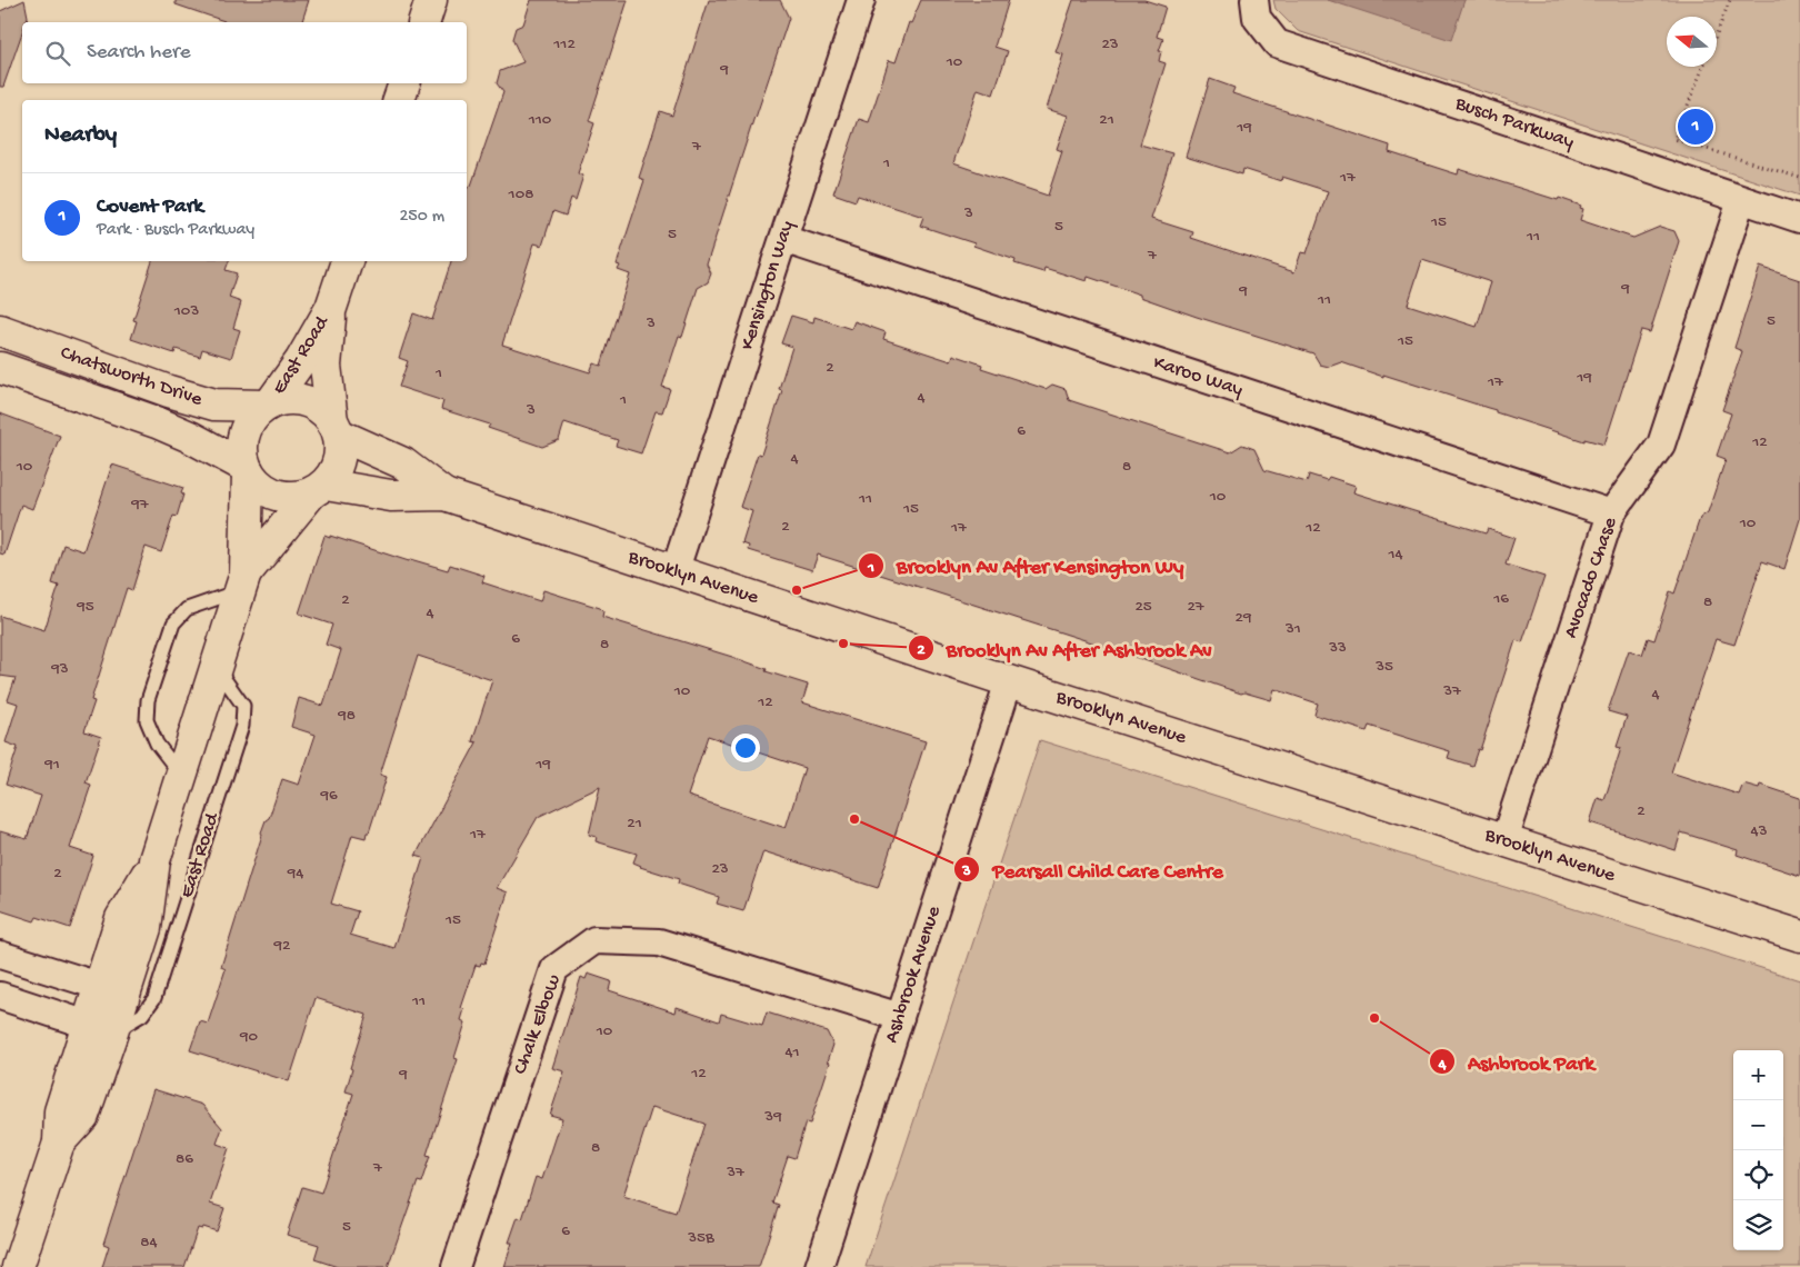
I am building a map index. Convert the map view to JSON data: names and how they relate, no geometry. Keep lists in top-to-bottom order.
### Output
{
  "streets": {
    "street": [
      "Busch Parkway",
      "Kensington Way",
      "East Road",
      "Chatsworth Drive",
      "Karoo Way",
      "Brooklyn Avenue",
      "Avocado Chase",
      "Ashbrook Avenue",
      "Chalk Elbow"
    ]
  },
  "crossings": [
    ["Busch Parkway", "Avocado Chase"],
    ["Kensington Way", "Karoo Way"],
    ["Kensington Way", "Brooklyn Avenue"],
    ["East Road", "Chatsworth Drive"],
    ["East Road", "Brooklyn Avenue"],
    ["Chatsworth Drive", "Brooklyn Avenue"],
    ["Karoo Way", "Avocado Chase"],
    ["Brooklyn Avenue", "Avocado Chase"],
    ["Brooklyn Avenue", "Ashbrook Avenue"],
    ["Ashbrook Avenue", "Chalk Elbow"]
  ],
  "places": [
    "Brooklyn Av After Kensington Wy",
    "Brooklyn Av After Ashbrook Av",
    "Pearsall Child Care Centre",
    "Ashbrook Park"
  ],
  "house_numbers": [
    "112",
    "23",
    "10",
    "9",
    "110",
    "21",
    "19",
    "7",
    "1",
    "17",
    "108",
    "3",
    "15",
    "5",
    "5",
    "11",
    "7",
    "9",
    "9",
    "11",
    "103",
    "5",
    "3",
    "15",
    "2",
    "1",
    "19",
    "17",
    "4",
    "1",
    "3",
    "6",
    "12",
    "4",
    "10",
    "8",
    "10",
    "11",
    "97",
    "15",
    "10",
    "2",
    "17",
    "12",
    "14",
    "16",
    "2",
    "8",
    "95",
    "25",
    "27",
    "4",
    "29",
    "31",
    "6",
    "8",
    "33",
    "35",
    "93",
    "10",
    "37",
    "4",
    "12",
    "98",
    "91",
    "19",
    "96",
    "2",
    "21",
    "43",
    "17",
    "23",
    "2",
    "94",
    "15",
    "92",
    "11",
    "10",
    "90",
    "41",
    "12",
    "9",
    "39",
    "8",
    "86",
    "7",
    "37",
    "5",
    "6",
    "35B",
    "84"
  ],
  "north": "left",
  "page": {
    "search": "Search here",
    "heading": "Nearby",
    "pins": "1",
    "list": [
      {
        "mark": "1",
        "name": "Covent Park",
        "note": "Park · Busch Parkway",
        "value": "250 m"
      }
    ],
    "map_buttons": ["+", "−"]
  }
}
